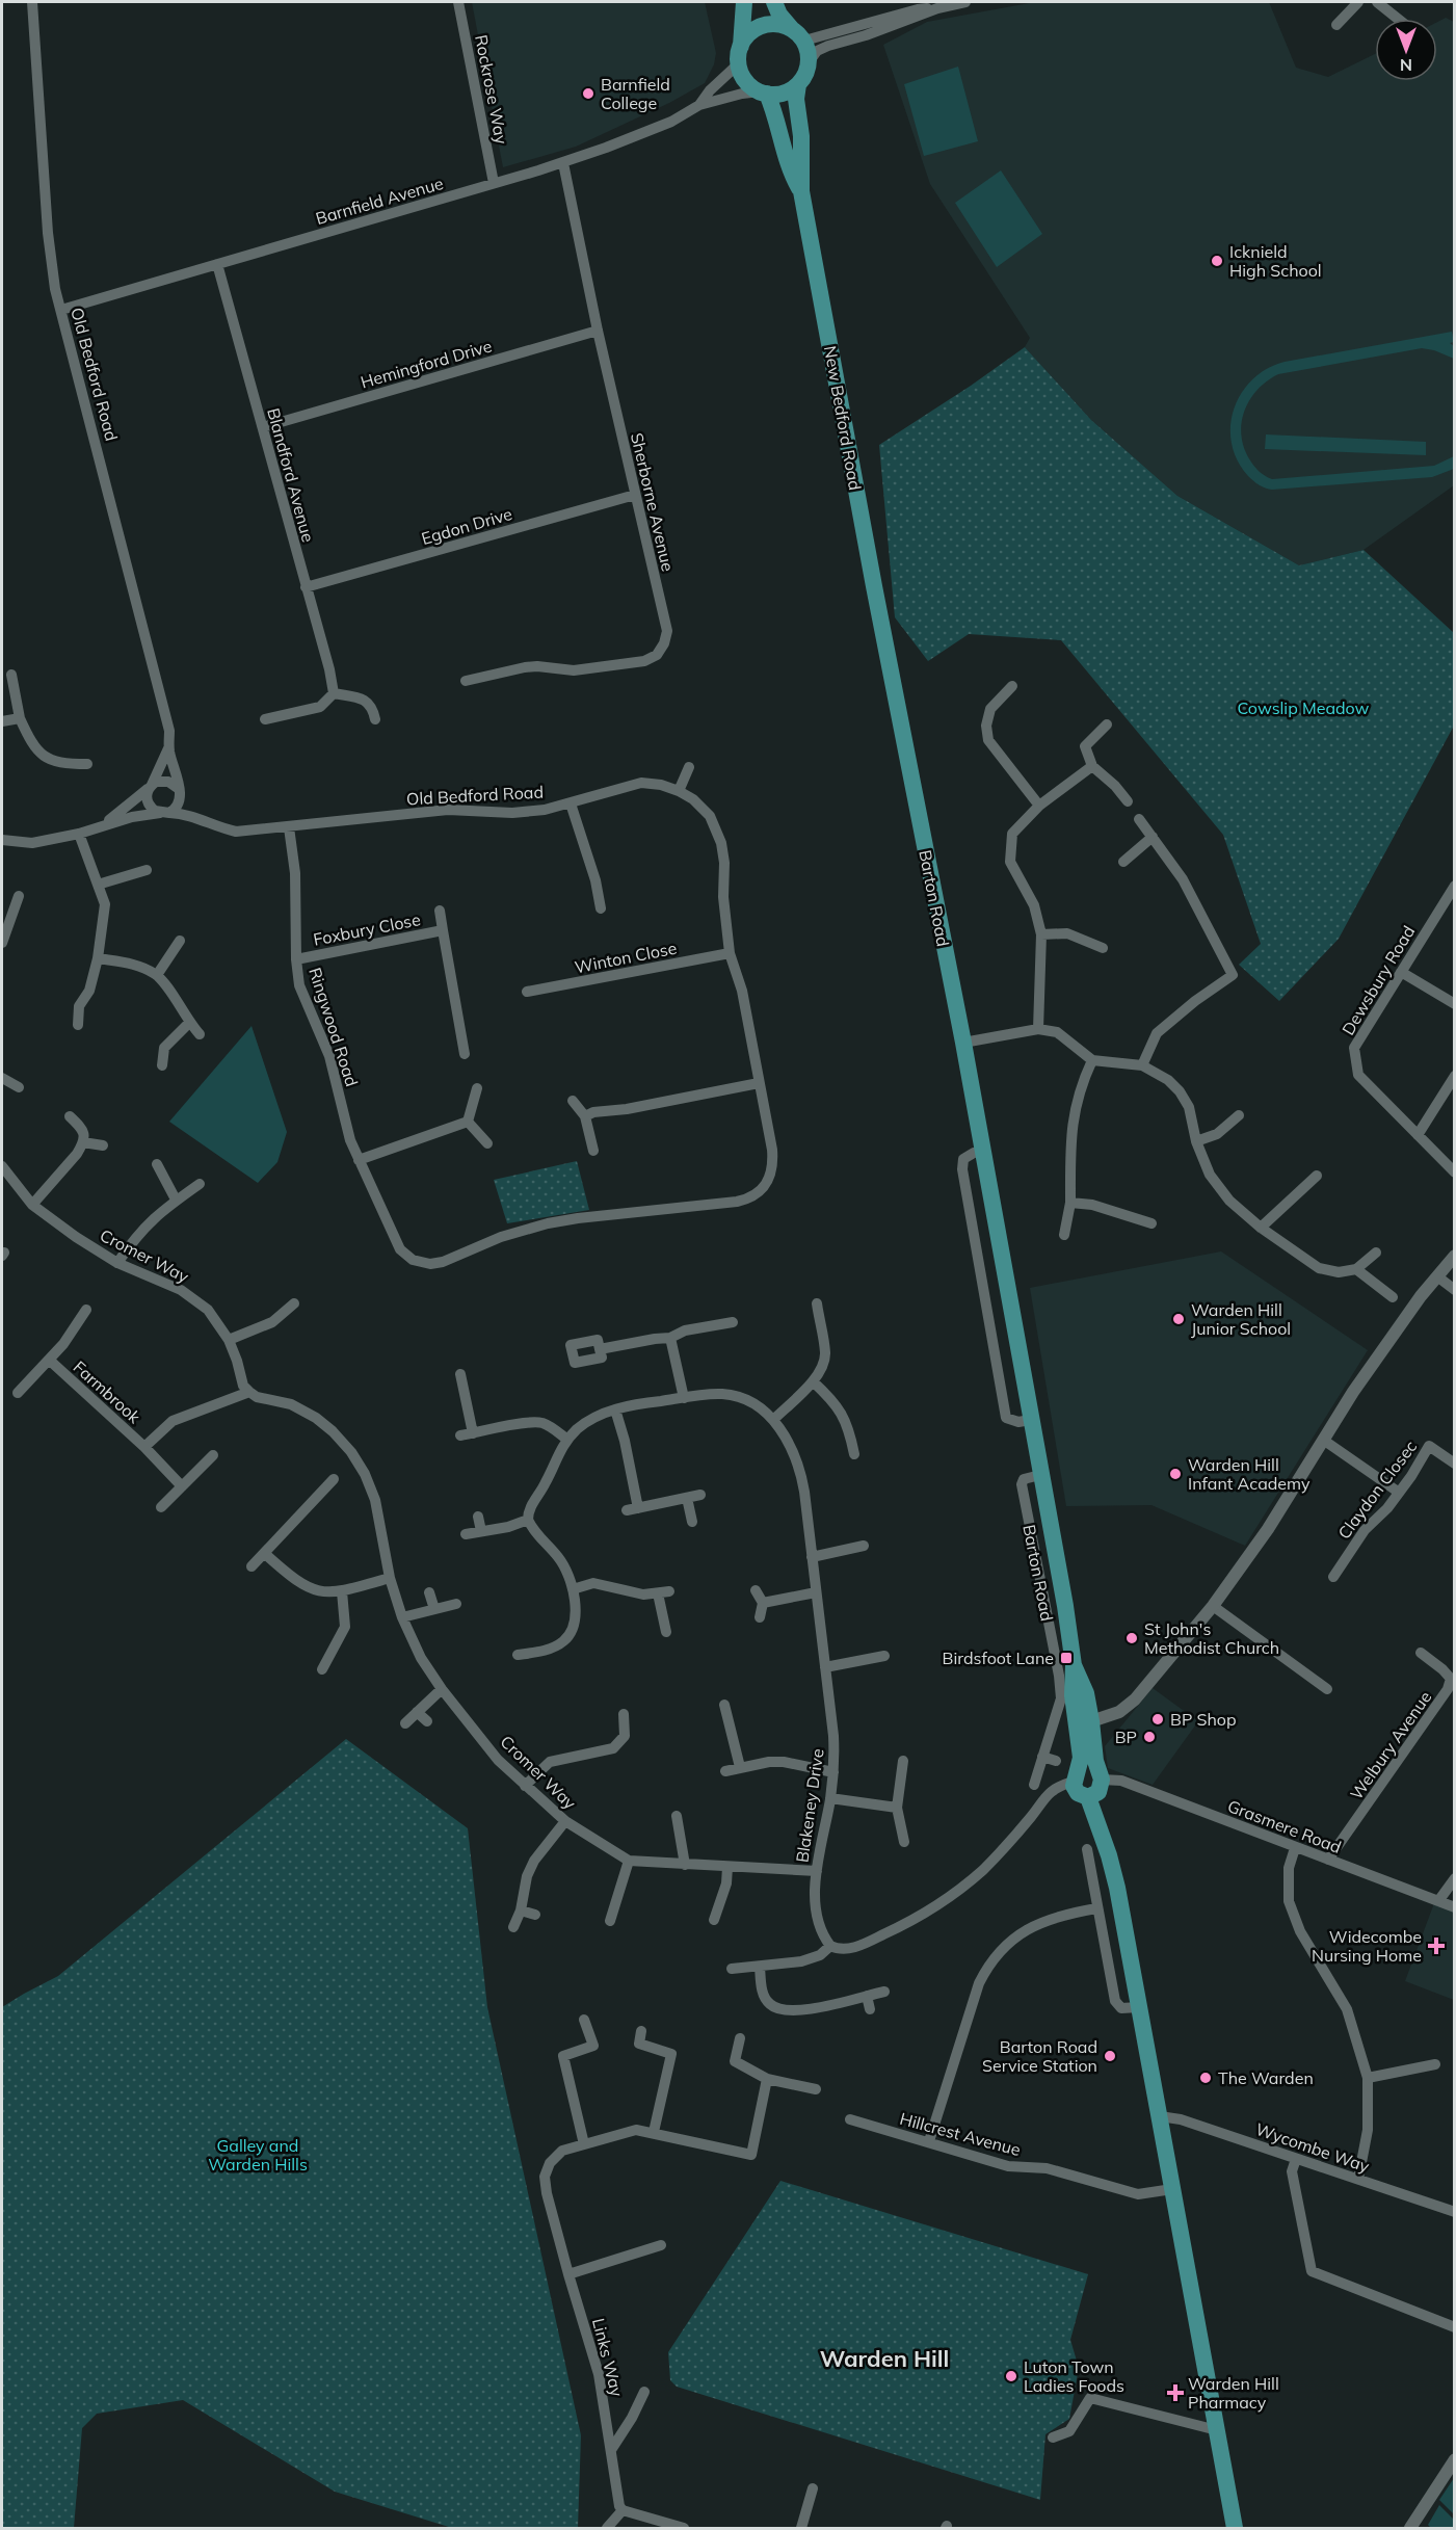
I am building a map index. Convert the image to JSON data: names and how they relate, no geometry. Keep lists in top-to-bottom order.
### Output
{
  "streets": {
    "highway": ["New Bedford Road", "Barton Road"],
    "street": [
      "Rockrose Way",
      "Barnfield Avenue",
      "Hemingford Drive",
      "Old Bedford Road",
      "Blandford Avenue",
      "Sherborne Avenue",
      "Egdon Drive",
      "Foxbury Close",
      "Winton Close",
      "Dewsbury Road",
      "Ringwood Road",
      "Cromer Way",
      "Farmbrook",
      "Claydon Closec",
      "Welbury Avenue",
      "Blakeney Drive",
      "Grasmere Road",
      "Hillcrest Avenue",
      "Wycombe Way",
      "Links Way"
    ]
  },
  "crossings": [
    ["Rockrose Way", "Barnfield Avenue"],
    ["Barnfield Avenue", "Old Bedford Road"],
    ["Barnfield Avenue", "New Bedford Road"],
    ["Barnfield Avenue", "Blandford Avenue"],
    ["Barnfield Avenue", "Sherborne Avenue"],
    ["Hemingford Drive", "Blandford Avenue"],
    ["Hemingford Drive", "Sherborne Avenue"],
    ["Old Bedford Road", "Winton Close"],
    ["Old Bedford Road", "Ringwood Road"],
    ["New Bedford Road", "Barton Road"],
    ["Blandford Avenue", "Egdon Drive"],
    ["Sherborne Avenue", "Egdon Drive"],
    ["Barton Road", "Grasmere Road"],
    ["Foxbury Close", "Ringwood Road"],
    ["Cromer Way", "Farmbrook"],
    ["Cromer Way", "Blakeney Drive"],
    ["Welbury Avenue", "Grasmere Road"]
  ],
  "districts": ["Warden Hill"],
  "parks": ["Cowslip Meadow", "Galley and Warden Hills"],
  "places": {
    "other": [
      "Barnfield College",
      "Icknield High School",
      "Warden Hill Junior School",
      "Warden Hill Infant Academy",
      "St John's Methodist Church",
      "BP Shop",
      "BP",
      "Barton Road Service Station",
      "The Warden",
      "Luton Town Ladies Foods"
    ],
    "transit": ["Birdsfoot Lane"],
    "health": ["Widecombe Nursing Home", "Warden Hill Pharmacy"]
  },
  "north": "bottom"
}
